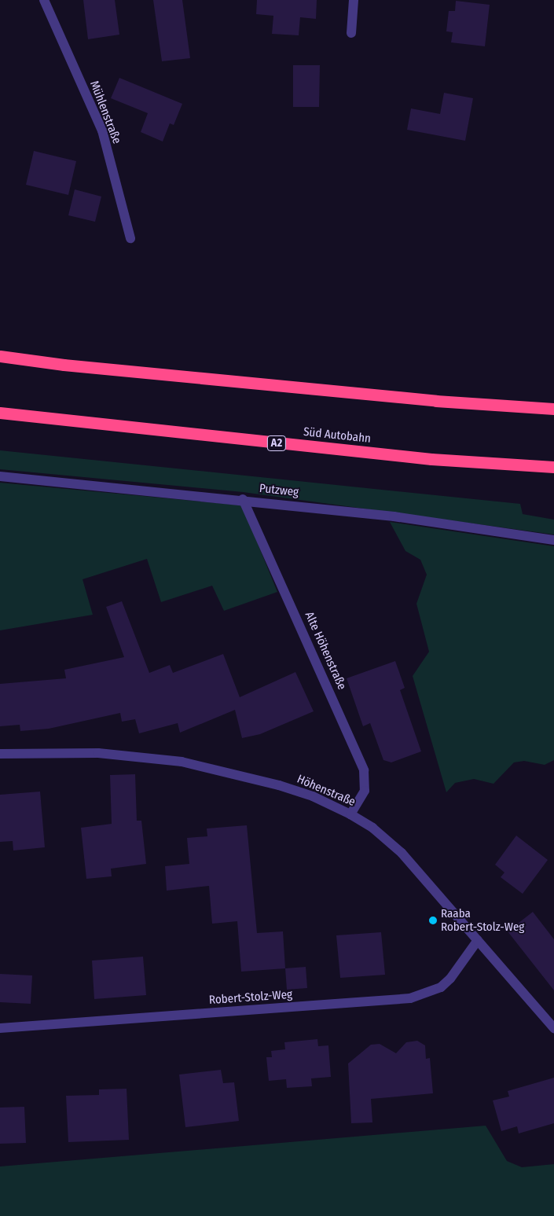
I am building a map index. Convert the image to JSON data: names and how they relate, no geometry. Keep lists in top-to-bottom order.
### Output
{
  "streets": {
    "highway": ["Süd Autobahn", "A2"],
    "street": [
      "Mühlenstraße",
      "Putzweg",
      "Alte Höhenstraße",
      "Höhenstraße",
      "Robert-Stolz-Weg"
    ]
  },
  "crossings": [
    ["Putzweg", "Alte Höhenstraße"],
    ["Alte Höhenstraße", "Höhenstraße"],
    ["Höhenstraße", "Robert-Stolz-Weg"]
  ],
  "places": ["Raaba Robert-Stolz-Weg"]
}
